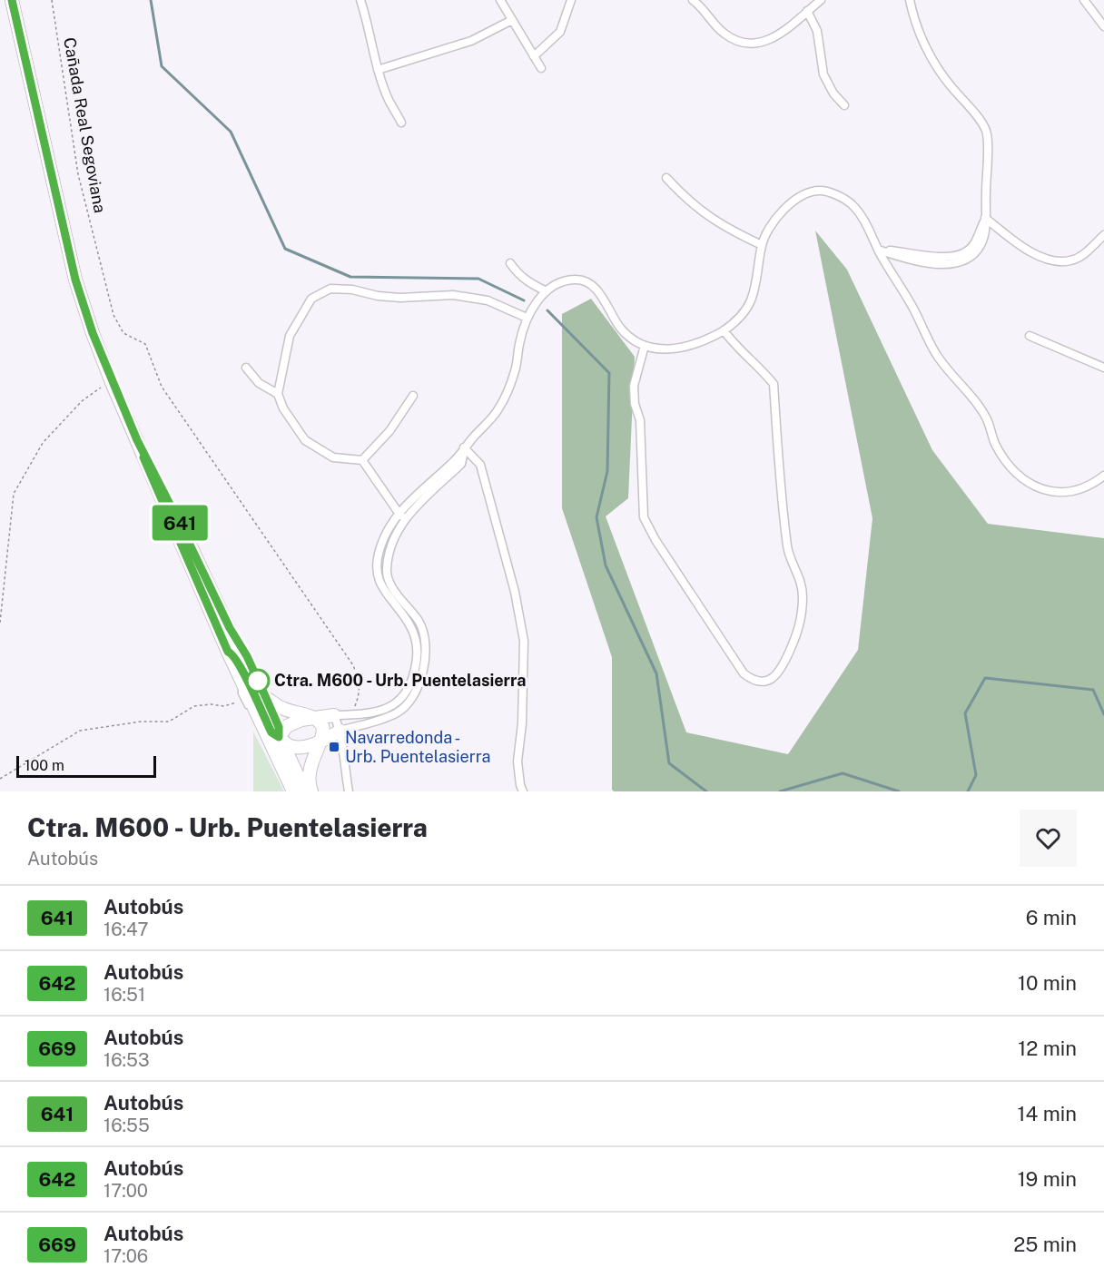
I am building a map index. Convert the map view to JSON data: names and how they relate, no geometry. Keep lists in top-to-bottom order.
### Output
{
  "streets": {
    "path": ["Cañada Real Segoviana"]
  },
  "places": {
    "other": ["Ctra. M600 - Urb. Puentelasierra"],
    "transit": ["Navarredonda - Urb. Puentelasierra"]
  },
  "lines": ["bus line 641"],
  "scale_bar": "100 m",
  "page": {
    "on_map": "641",
    "scale": "100 m",
    "heading": ["Ctra. M600 - Urb. Puentelasierra", "Autobús"],
    "list": [
      {
        "mark": "641",
        "name": "Autobús",
        "note": "16:47",
        "value": "6 min"
      },
      {
        "mark": "642",
        "name": "Autobús",
        "note": "16:51",
        "value": "10 min"
      },
      {
        "mark": "669",
        "name": "Autobús",
        "note": "16:53",
        "value": "12 min"
      },
      {
        "mark": "641",
        "name": "Autobús",
        "note": "16:55",
        "value": "14 min"
      },
      {
        "mark": "642",
        "name": "Autobús",
        "note": "17:00",
        "value": "19 min"
      },
      {
        "mark": "669",
        "name": "Autobús",
        "note": "17:06",
        "value": "25 min"
      }
    ]
  }
}
